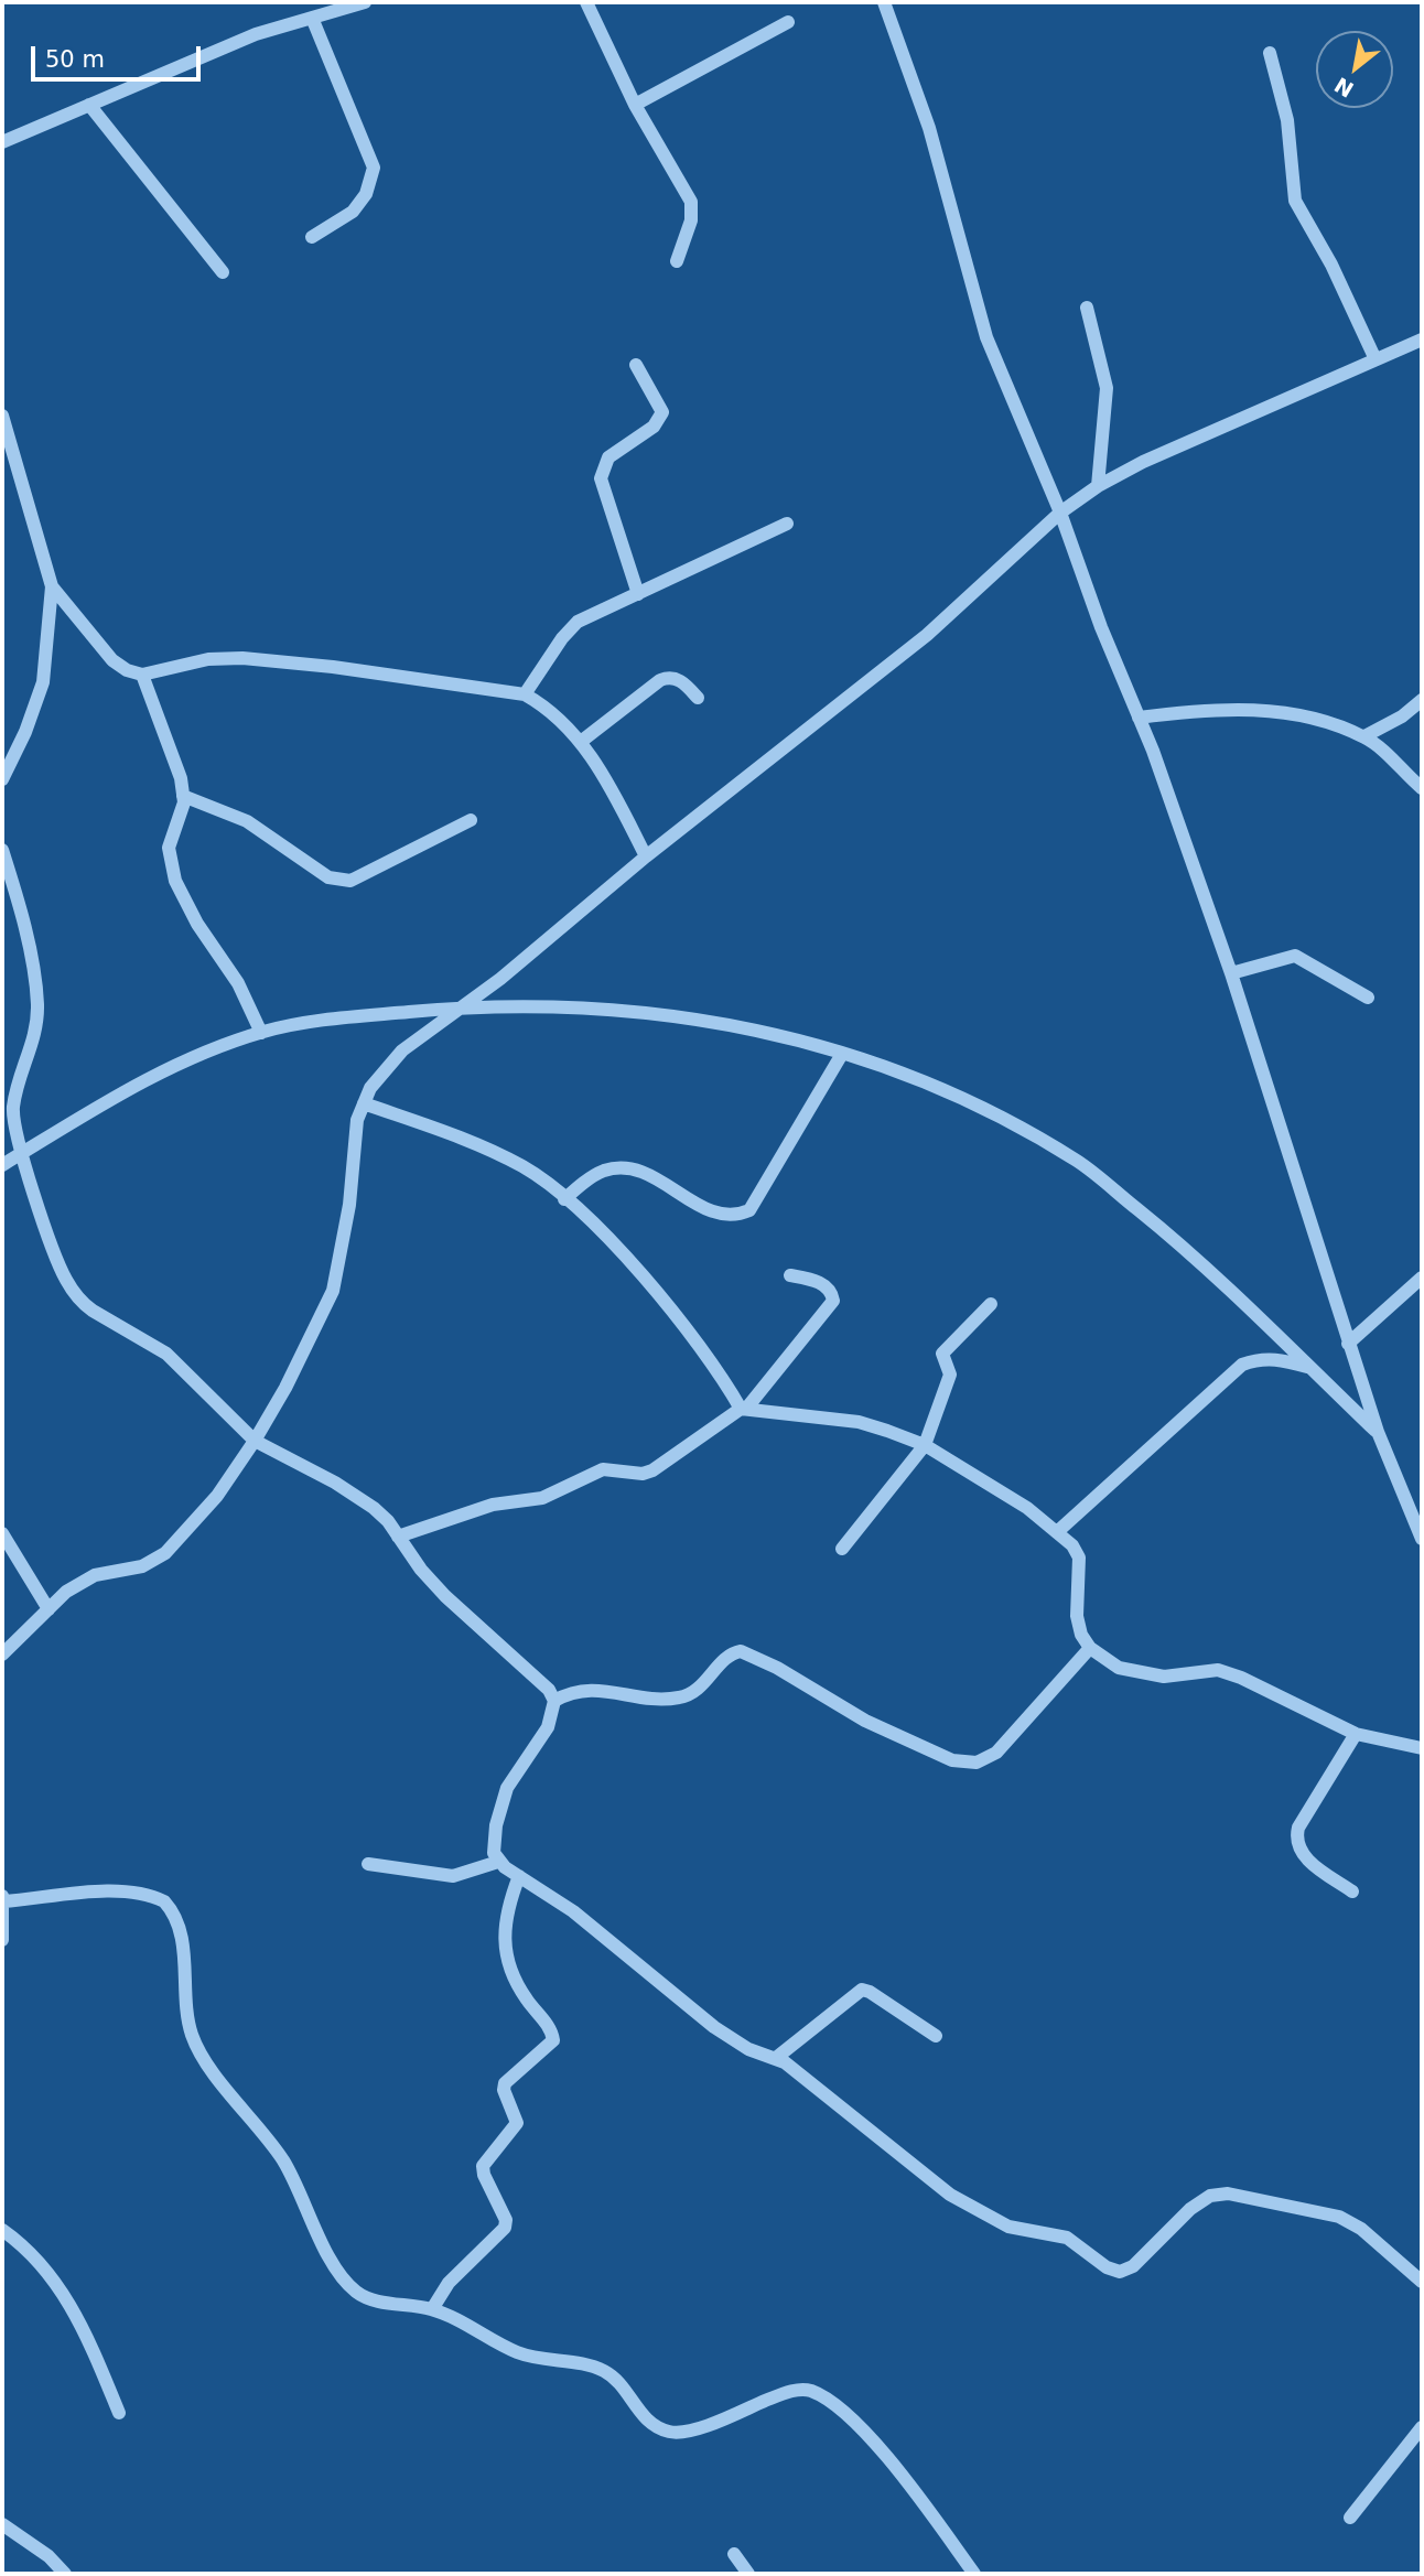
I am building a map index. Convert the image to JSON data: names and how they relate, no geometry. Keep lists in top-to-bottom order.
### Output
{
  "scale_bar": "50 m",
  "north": "bottom left"
}
